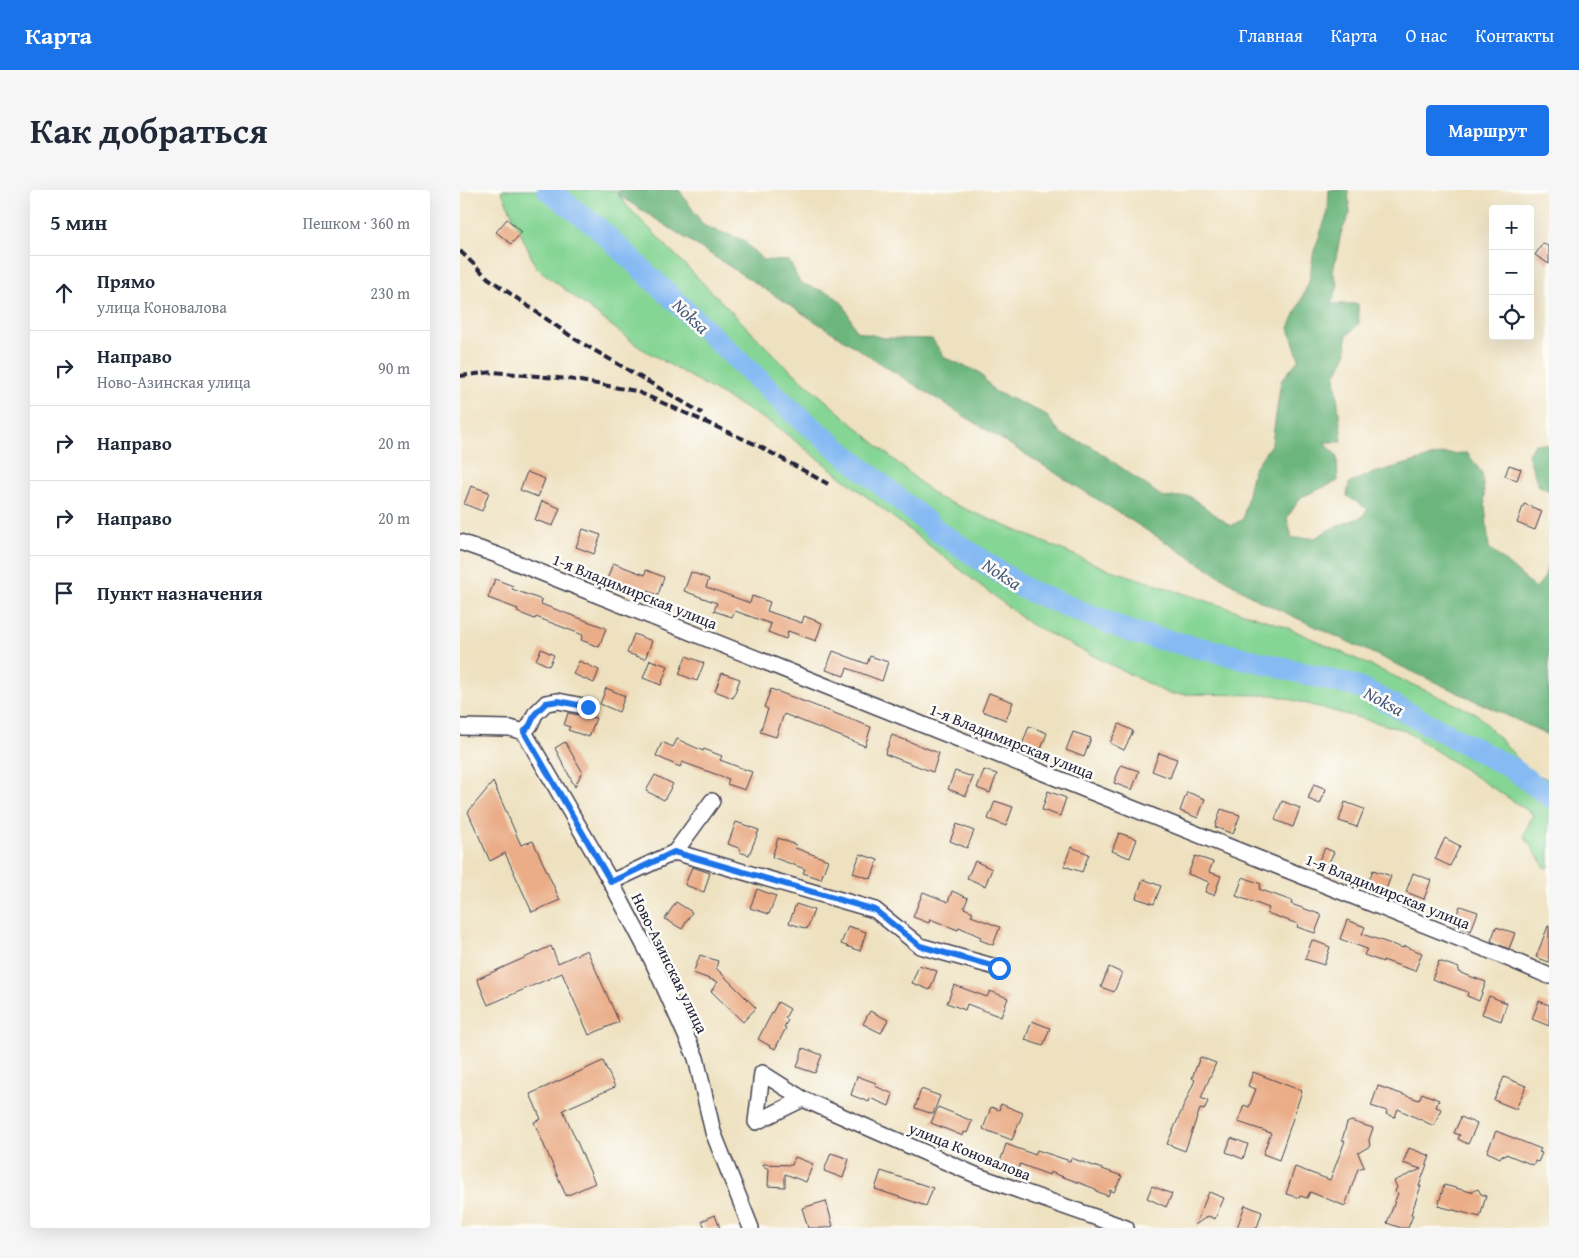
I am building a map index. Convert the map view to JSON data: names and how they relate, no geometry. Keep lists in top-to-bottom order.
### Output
{
  "streets": {
    "street": ["1-я Владимирская улица", "Ново-Азинская улица", "улица Коновалова"]
  },
  "water": ["Noksa"],
  "page": {
    "header": "Карта",
    "nav": [
      "Главная",
      "Карта",
      "О нас",
      "Контакты"
    ],
    "title": "Как добраться",
    "buttons": "Маршрут",
    "heading": ["5 мин", "Пешком · 360 m"],
    "map_buttons": ["+", "−"],
    "list": [
      ["Прямо", "улица Коновалова", "230 m"],
      ["Направо", "Ново-Азинская улица", "90 m"],
      ["Направо", "20 m"],
      ["Направо", "20 m"],
      "Пункт назначения"
    ]
  }
}
